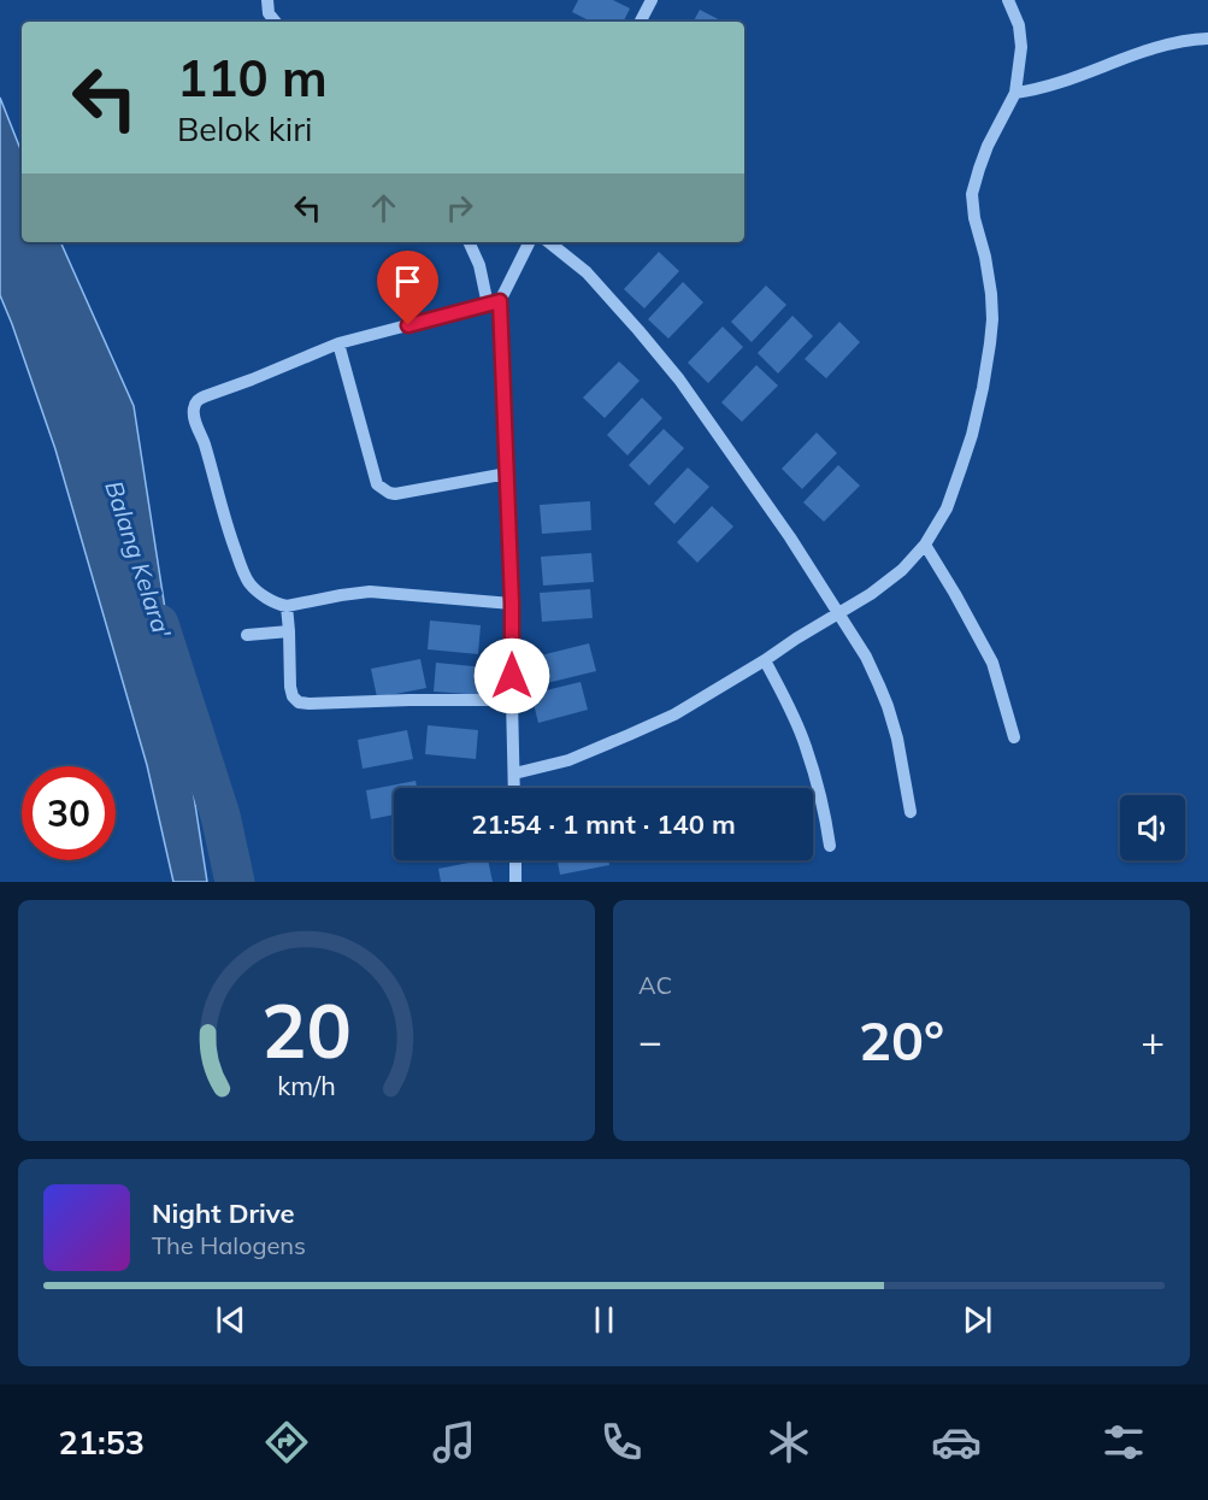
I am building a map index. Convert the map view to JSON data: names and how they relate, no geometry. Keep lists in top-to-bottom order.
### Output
{
  "water": ["Balang Kelara'"],
  "page": {
    "turn": ["110 m", "Belok kiri"],
    "limit": "30",
    "trip": "21:54 · 1 mnt · 140 m",
    "tile": "AC",
    "heat": ["−", "20°", "+"],
    "song": ["Night Drive", "The Halogens"],
    "tabs": "21:53",
    "gauge": ["20", "km/h"]
  }
}
